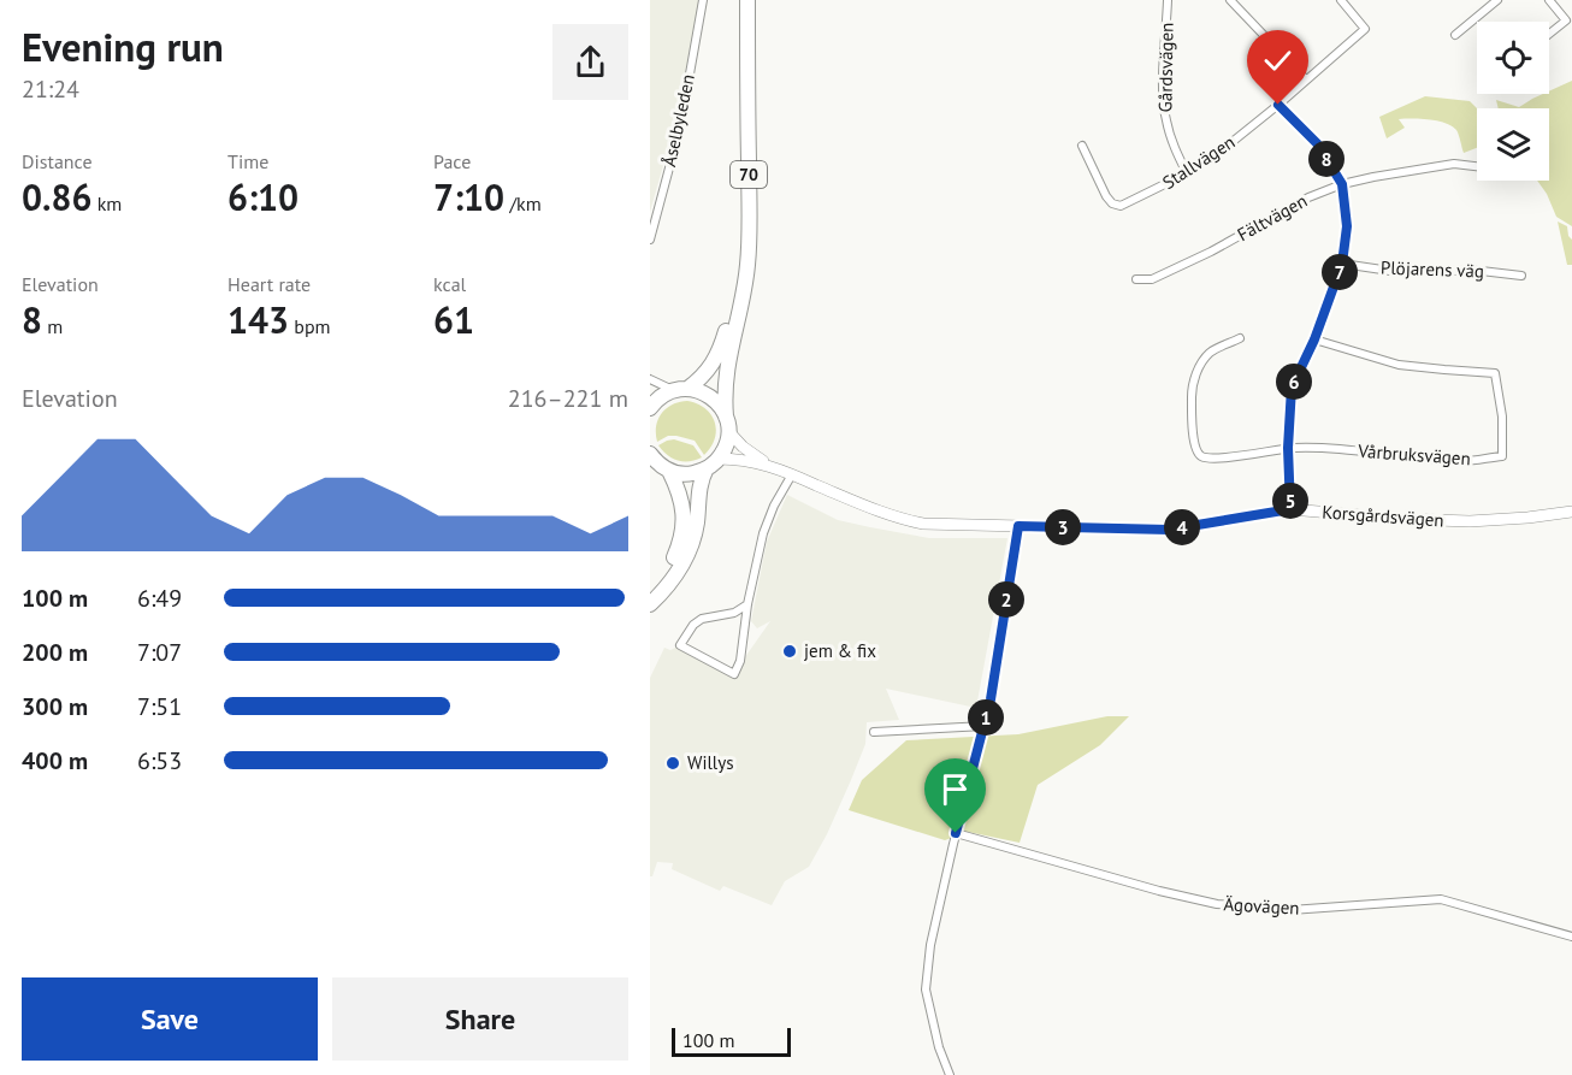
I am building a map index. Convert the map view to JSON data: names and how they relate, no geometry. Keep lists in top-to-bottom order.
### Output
{
  "streets": {
    "highway": ["70"],
    "street": [
      "Gårdsvägen",
      "Åselbyleden",
      "Stallvägen",
      "Fältvägen",
      "Plöjarens väg",
      "Vårbruksvägen",
      "Korsgårdsvägen",
      "Ägovägen"
    ]
  },
  "crossings": [
    ["Gårdsvägen", "Stallvägen"],
    ["70", "Korsgårdsvägen"]
  ],
  "places": ["jem & fix", "Willys"],
  "scale_bar": "100 m",
  "page": {
    "heading": ["Evening run", "21:24"],
    "stats": [
      ["Distance", "0.86 km"],
      ["Time", "6:10"],
      ["Pace", "7:10 /km"],
      ["Elevation", "8 m"],
      ["Heart rate", "143 bpm"],
      ["kcal", "61"]
    ],
    "pins": [
      "8",
      "7",
      "6",
      "5",
      "3",
      "4",
      "2",
      "1"
    ],
    "chart": ["Elevation", "216–221 m"],
    "list": [
      {
        "name": "100 m",
        "note": "6:49"
      },
      {
        "name": "200 m",
        "note": "7:07"
      },
      {
        "name": "300 m",
        "note": "7:51"
      },
      {
        "name": "400 m",
        "note": "6:53"
      }
    ],
    "buttons": ["Save", "Share"],
    "scale": "100 m"
  }
}
